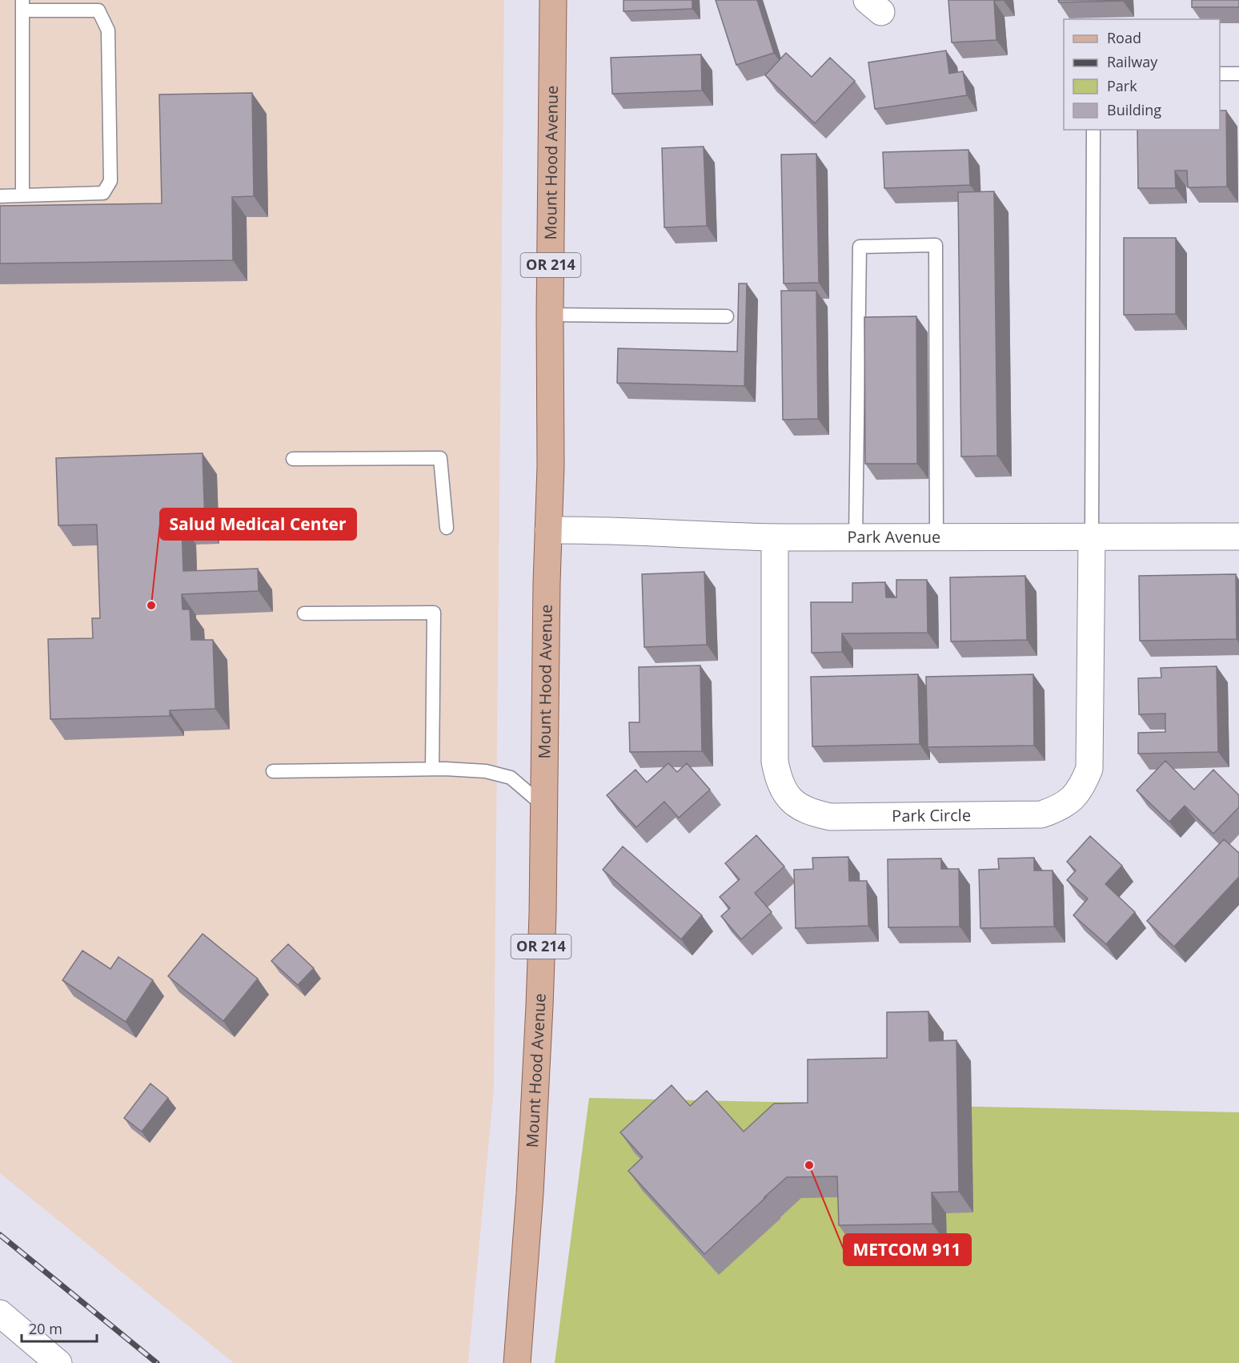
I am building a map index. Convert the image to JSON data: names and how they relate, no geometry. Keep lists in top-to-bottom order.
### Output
{
  "streets": {
    "main road": ["Mount Hood Avenue", "OR 214"],
    "street": ["Park Avenue", "Park Circle"]
  },
  "crossings": [
    ["Mount Hood Avenue", "Park Avenue"],
    ["Park Avenue", "Park Circle"]
  ],
  "places": ["Salud Medical Center", "METCOM 911"],
  "legend": [
    "Road",
    "Railway",
    "Park",
    "Building"
  ],
  "scale_bar": "20 m"
}
